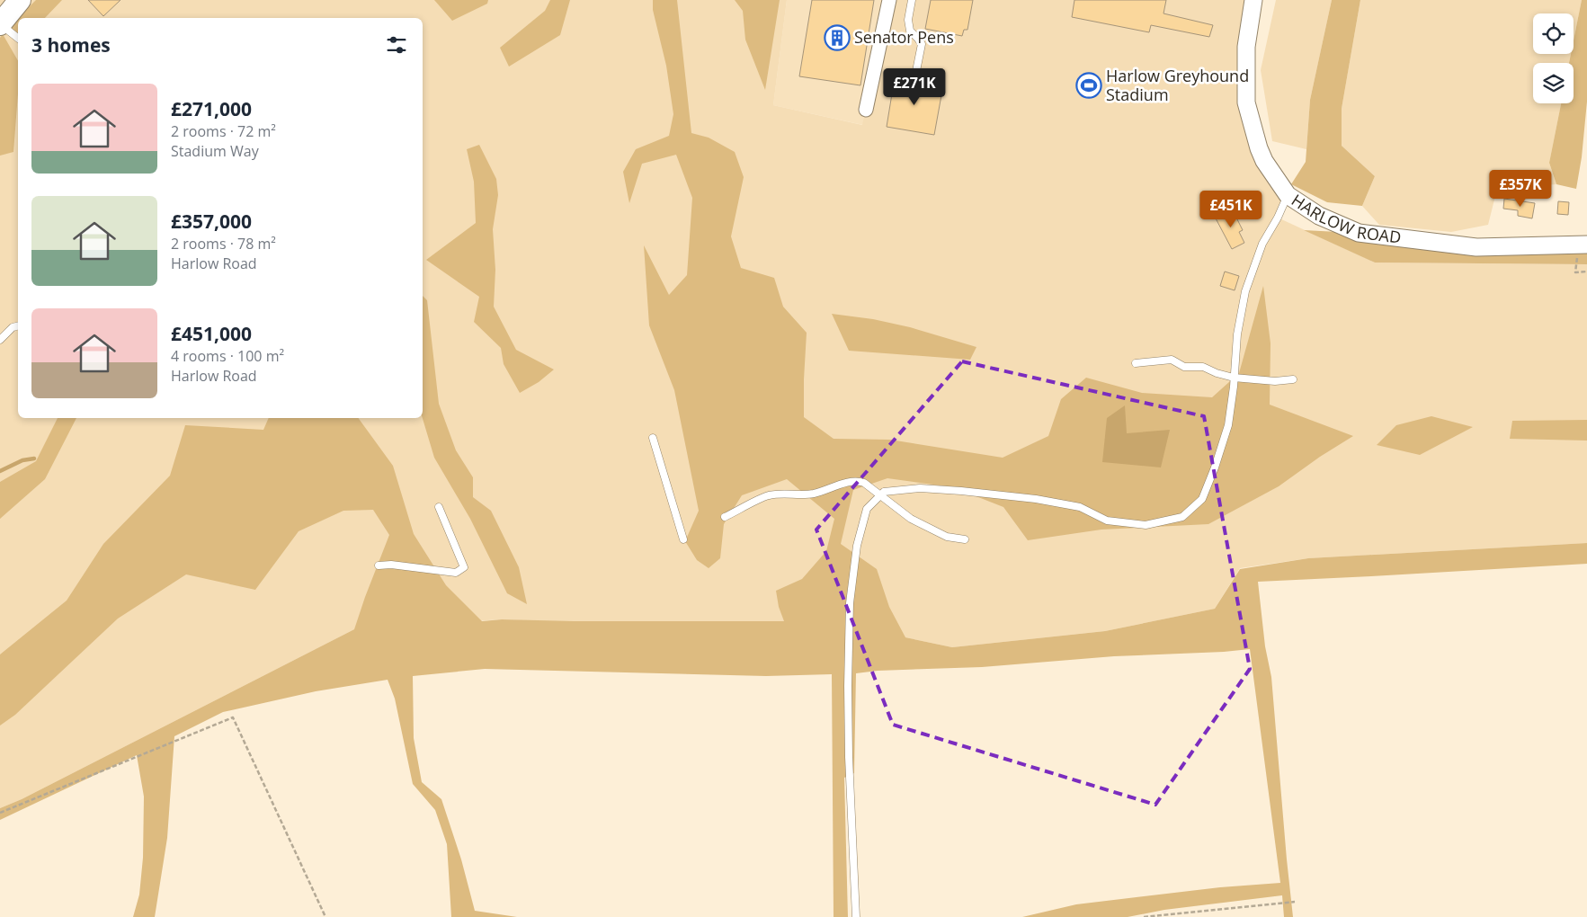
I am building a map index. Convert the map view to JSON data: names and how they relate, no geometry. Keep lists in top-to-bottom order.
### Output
{
  "streets": {
    "street": ["HARLOW ROAD"]
  },
  "places": {
    "building": ["Senator Pens"],
    "sports": ["Harlow Greyhound Stadium"]
  },
  "page": {
    "heading": "3 homes",
    "price": ["£271K", "£357K", "£451K"],
    "list": [
      {
        "name": "£271,000",
        "note": "2 rooms · 72 m² · Stadium Way"
      },
      {
        "name": "£357,000",
        "note": "2 rooms · 78 m² · Harlow Road"
      },
      {
        "name": "£451,000",
        "note": "4 rooms · 100 m² · Harlow Road"
      }
    ]
  }
}
